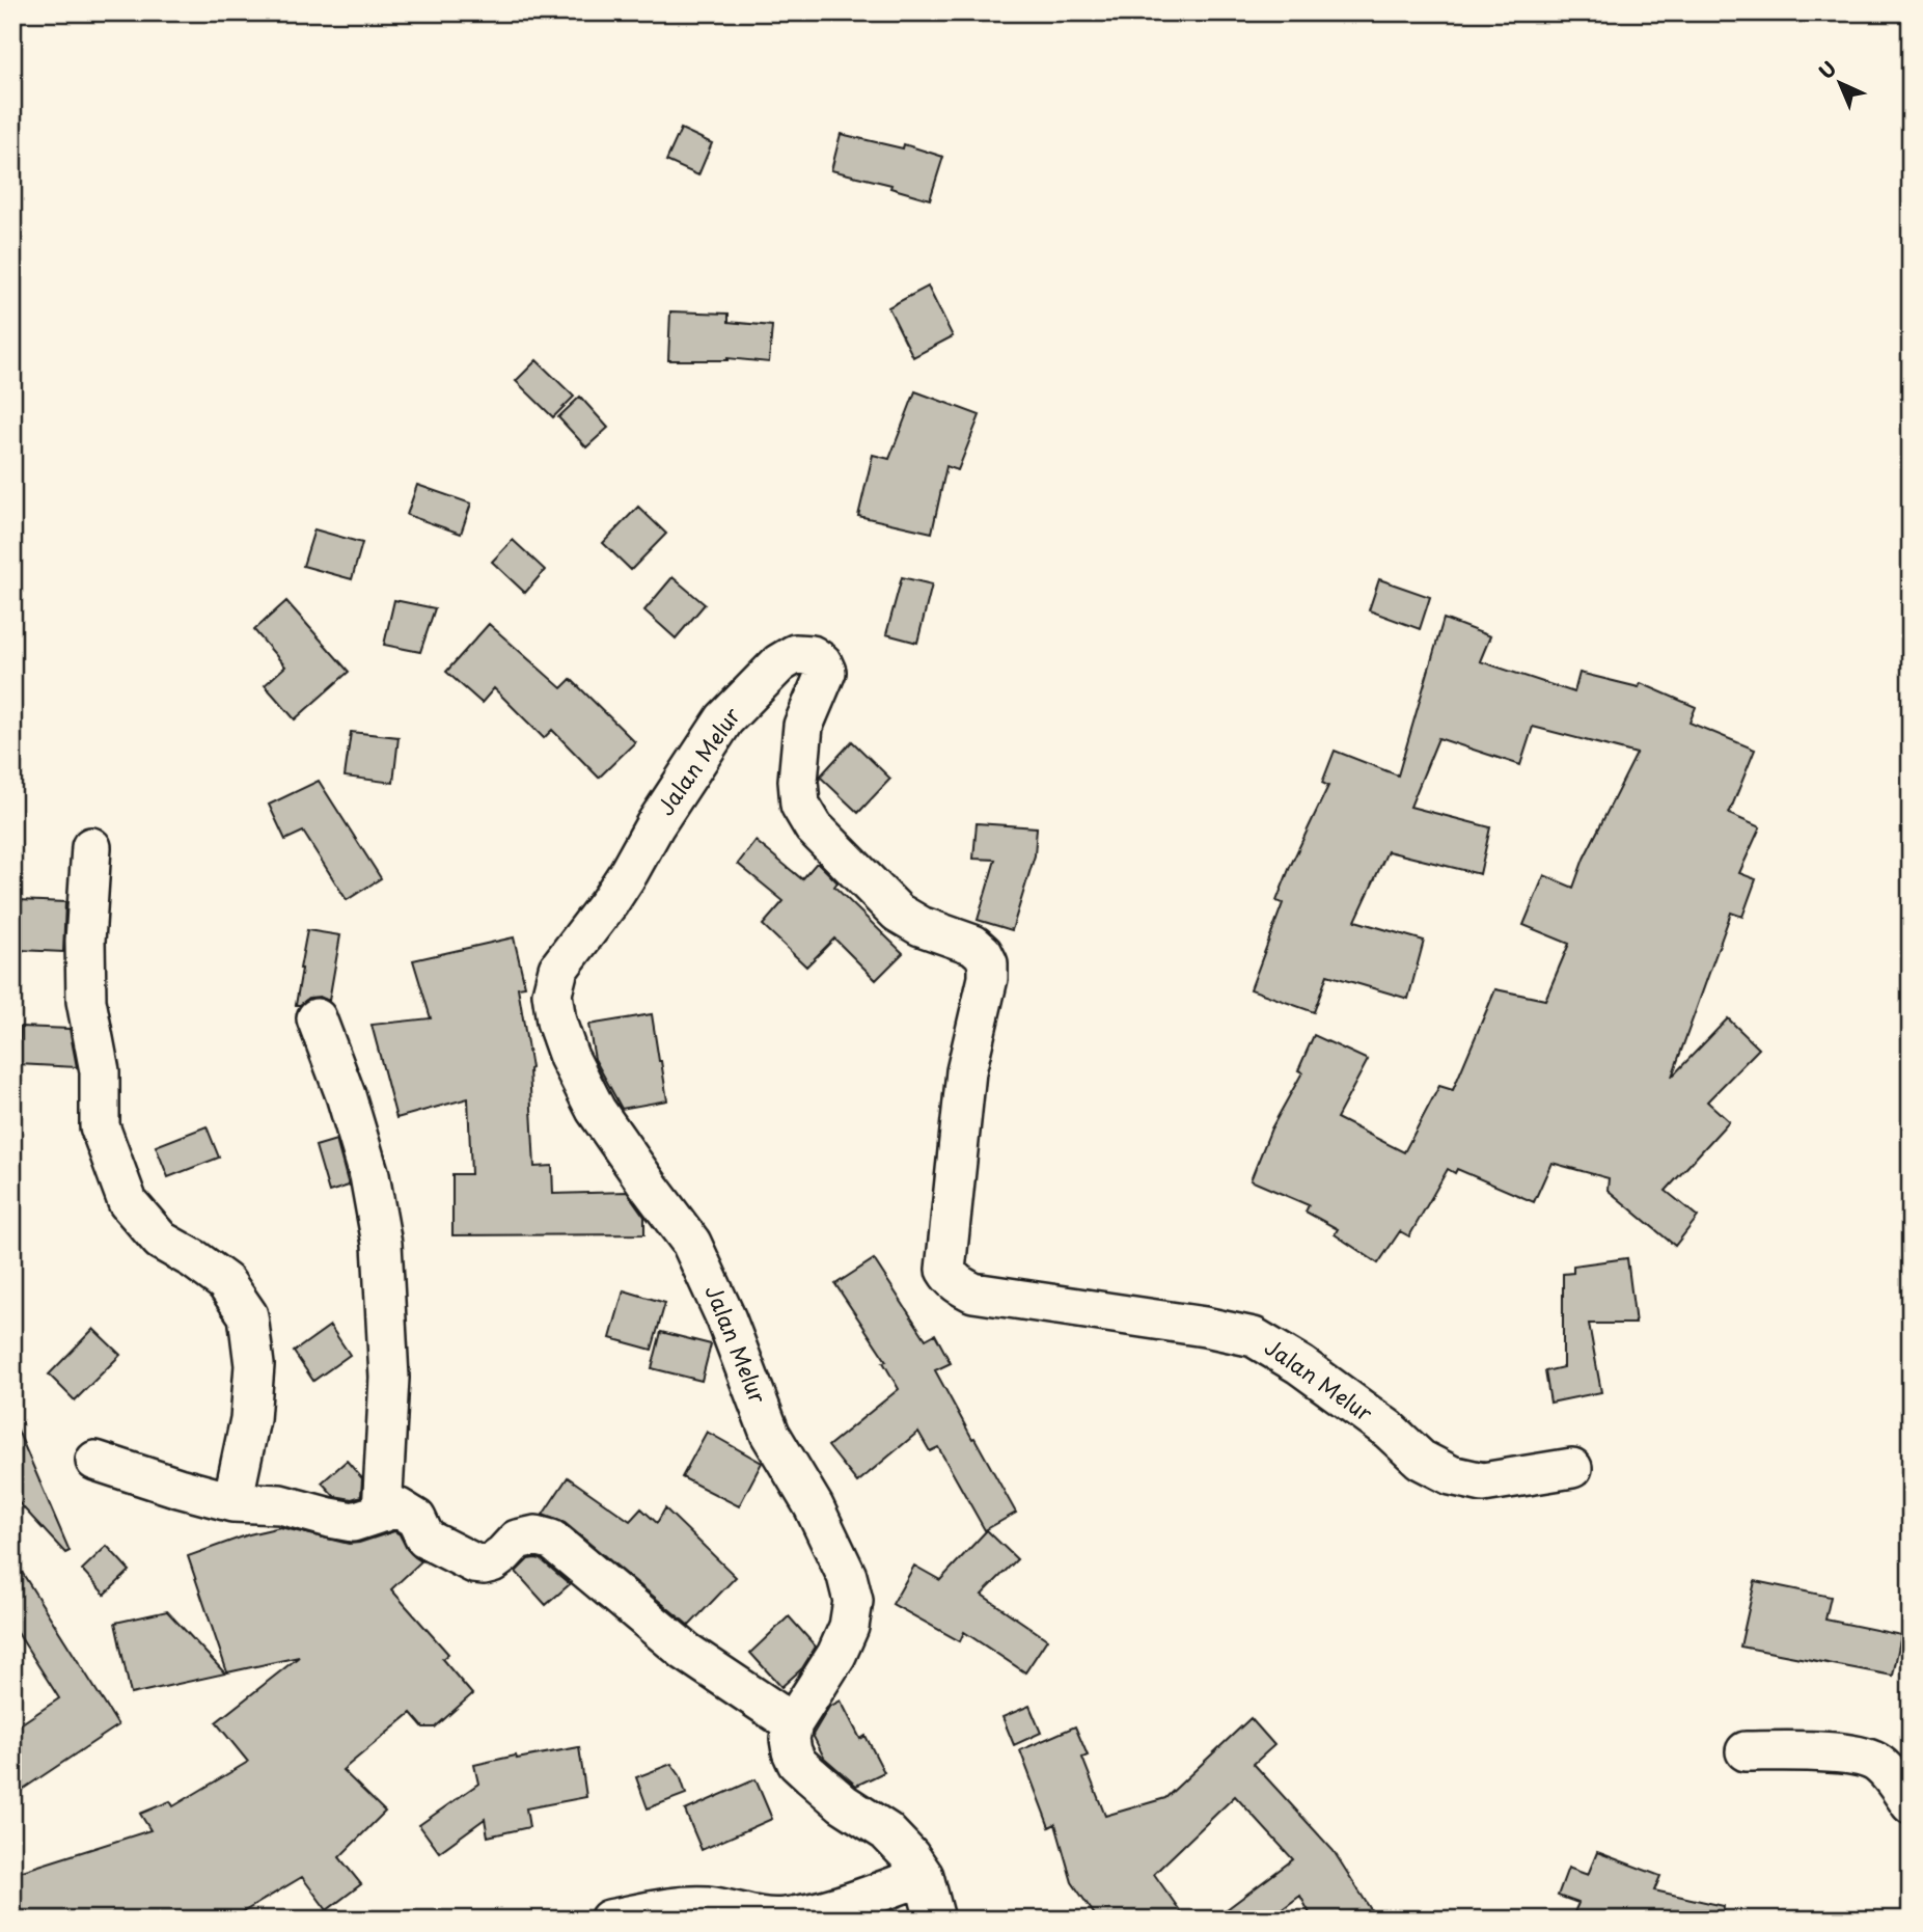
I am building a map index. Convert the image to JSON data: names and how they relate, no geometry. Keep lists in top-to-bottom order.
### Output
{
  "streets": {
    "street": ["Jalan Melur"]
  },
  "north": "top left"
}
